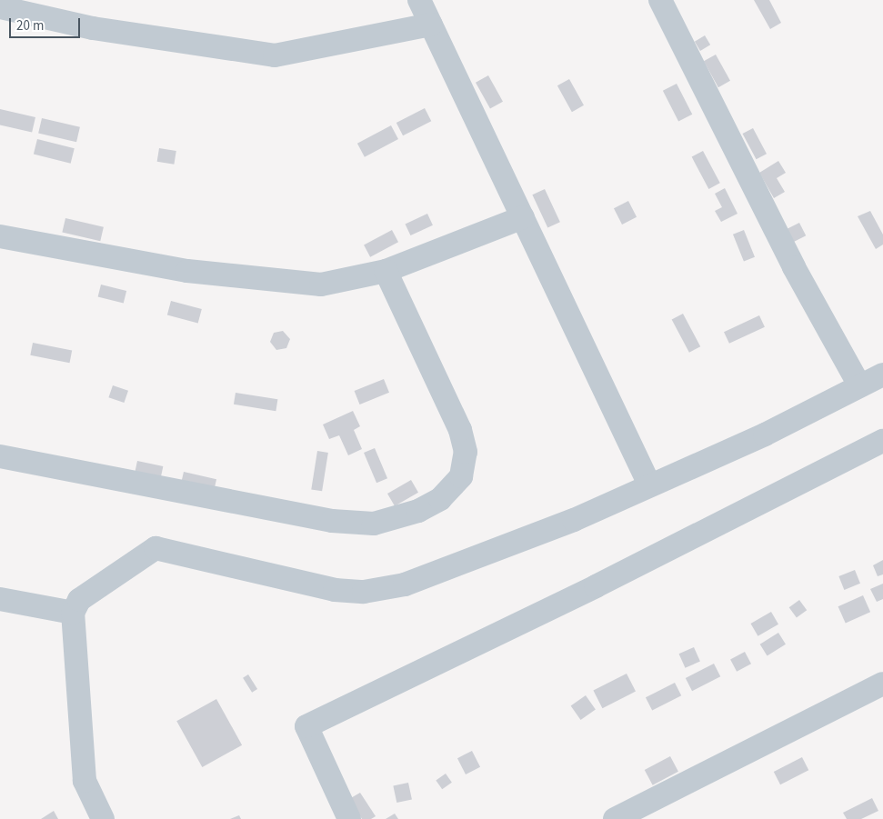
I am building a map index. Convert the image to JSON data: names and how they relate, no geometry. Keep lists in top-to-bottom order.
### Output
{
  "scale_bar": "20 m"
}
